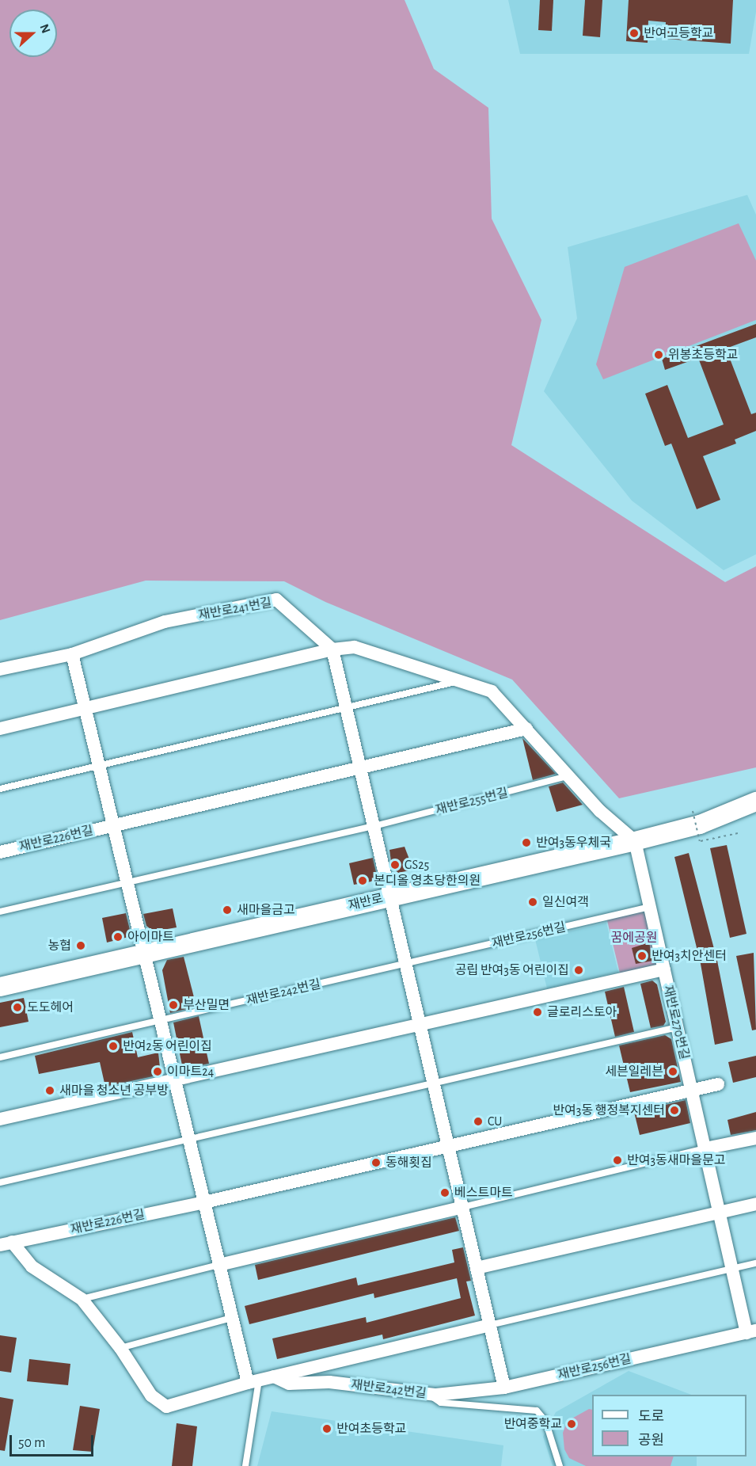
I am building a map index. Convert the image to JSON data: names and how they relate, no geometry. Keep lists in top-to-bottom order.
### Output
{
  "streets": {
    "main road": ["재반로"],
    "street": [
      "재반로241번길",
      "재반로226번길",
      "재반로256번길",
      "재반로242번길",
      "재반로270번길"
    ],
    "lane": ["재반로255번길"]
  },
  "crossings": [
    ["재반로226번길", "재반로242번길"],
    ["재반로", "재반로270번길"],
    ["재반로256번길", "재반로242번길"],
    ["재반로256번길", "재반로270번길"]
  ],
  "parks": ["꿈에공원"],
  "places": [
    "반여고등학교",
    "위봉초등학교",
    "반여3동우체국",
    "GS25",
    "본디올 영초당한의원",
    "일신여객",
    "새마을금고",
    "아이마트",
    "농협",
    "반여3치안센터",
    "공립 반여3동 어린이집",
    "부산밀면",
    "도도헤어",
    "글로리스토아",
    "반여2동 어린이집",
    "이마트24",
    "세븐일레븐",
    "새마을 청소년 공부방",
    "반여3동 행정복지센터",
    "CU",
    "반여3동새마을문고",
    "동해횟집",
    "베스트마트",
    "반여중학교",
    "반여초등학교"
  ],
  "legend": ["도로", "공원"],
  "scale_bar": "50 m",
  "north": "right"
}
